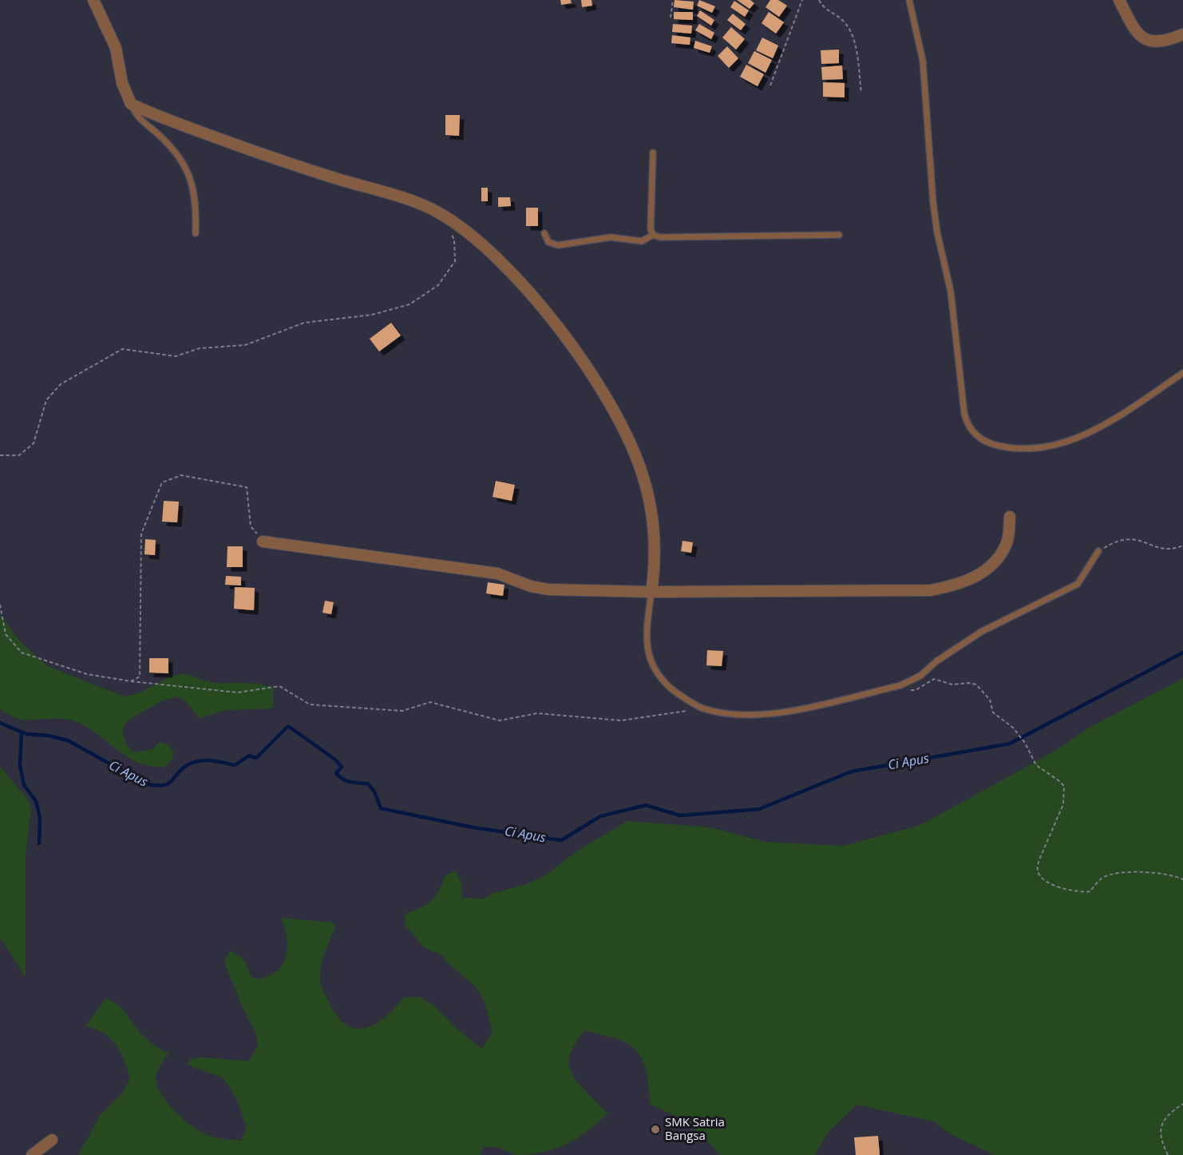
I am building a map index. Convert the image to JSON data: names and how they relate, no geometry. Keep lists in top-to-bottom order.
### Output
{
  "water": ["Ci Apus"],
  "places": ["SMK Satria Bangsa"]
}
